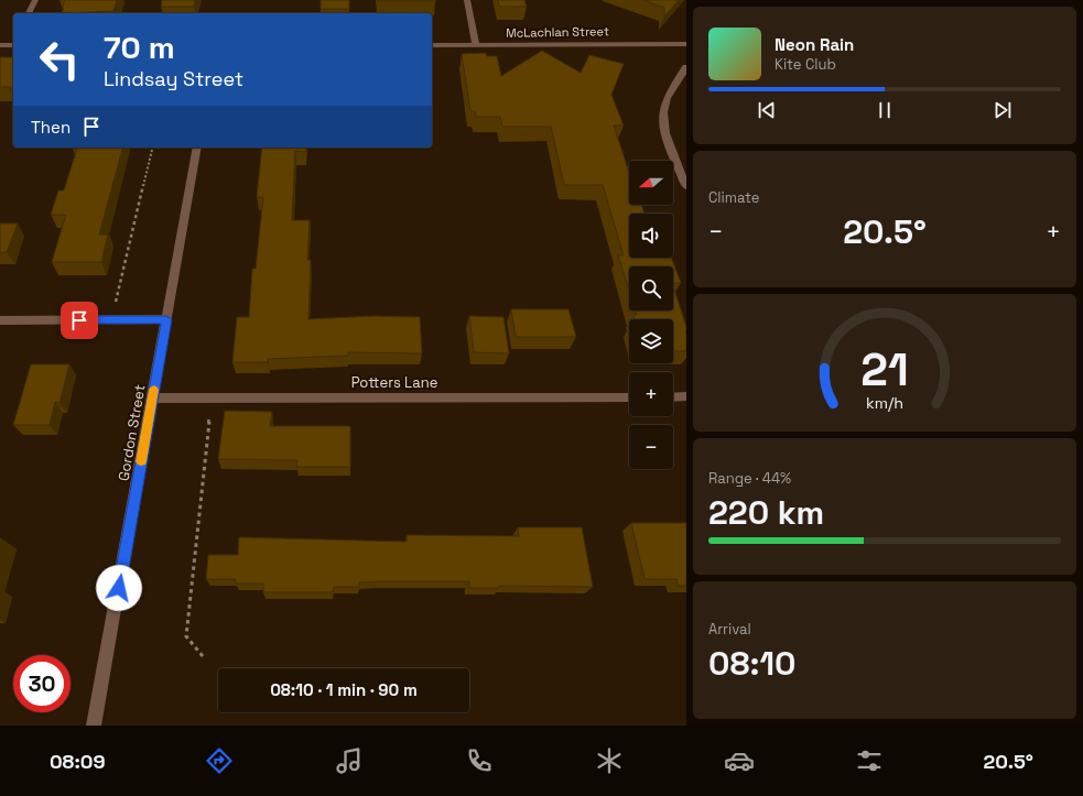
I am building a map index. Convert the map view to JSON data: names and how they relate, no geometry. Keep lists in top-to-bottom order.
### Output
{
  "streets": {
    "street": ["McLachlan Street", "Potters Lane", "Gordon Street"]
  },
  "crossings": [
    ["Potters Lane", "Gordon Street"]
  ],
  "north": "left",
  "page": {
    "turn": ["70 m", "Lindsay Street"],
    "song": ["Neon Rain", "Kite Club"],
    "then": "Then",
    "tile": [
      "Climate",
      ["Range · 44%", "220 km"],
      ["Arrival", "08:10"]
    ],
    "map_buttons": ["+", "−"],
    "heat": ["−", "20.5°", "+"],
    "limit": "30",
    "trip": "08:10 · 1 min · 90 m",
    "tabs": ["08:09", "20.5°"],
    "gauge": ["21", "km/h"]
  }
}
